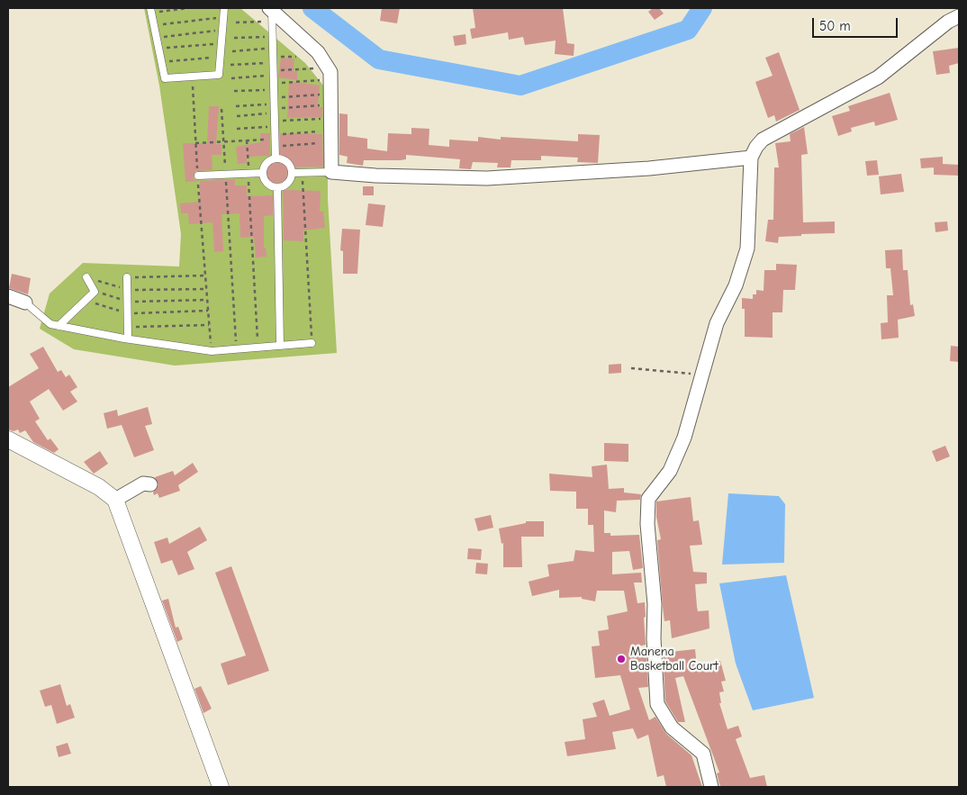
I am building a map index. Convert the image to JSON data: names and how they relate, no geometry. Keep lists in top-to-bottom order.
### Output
{
  "places": ["Manena Basketball Court"],
  "scale_bar": "50 m"
}
